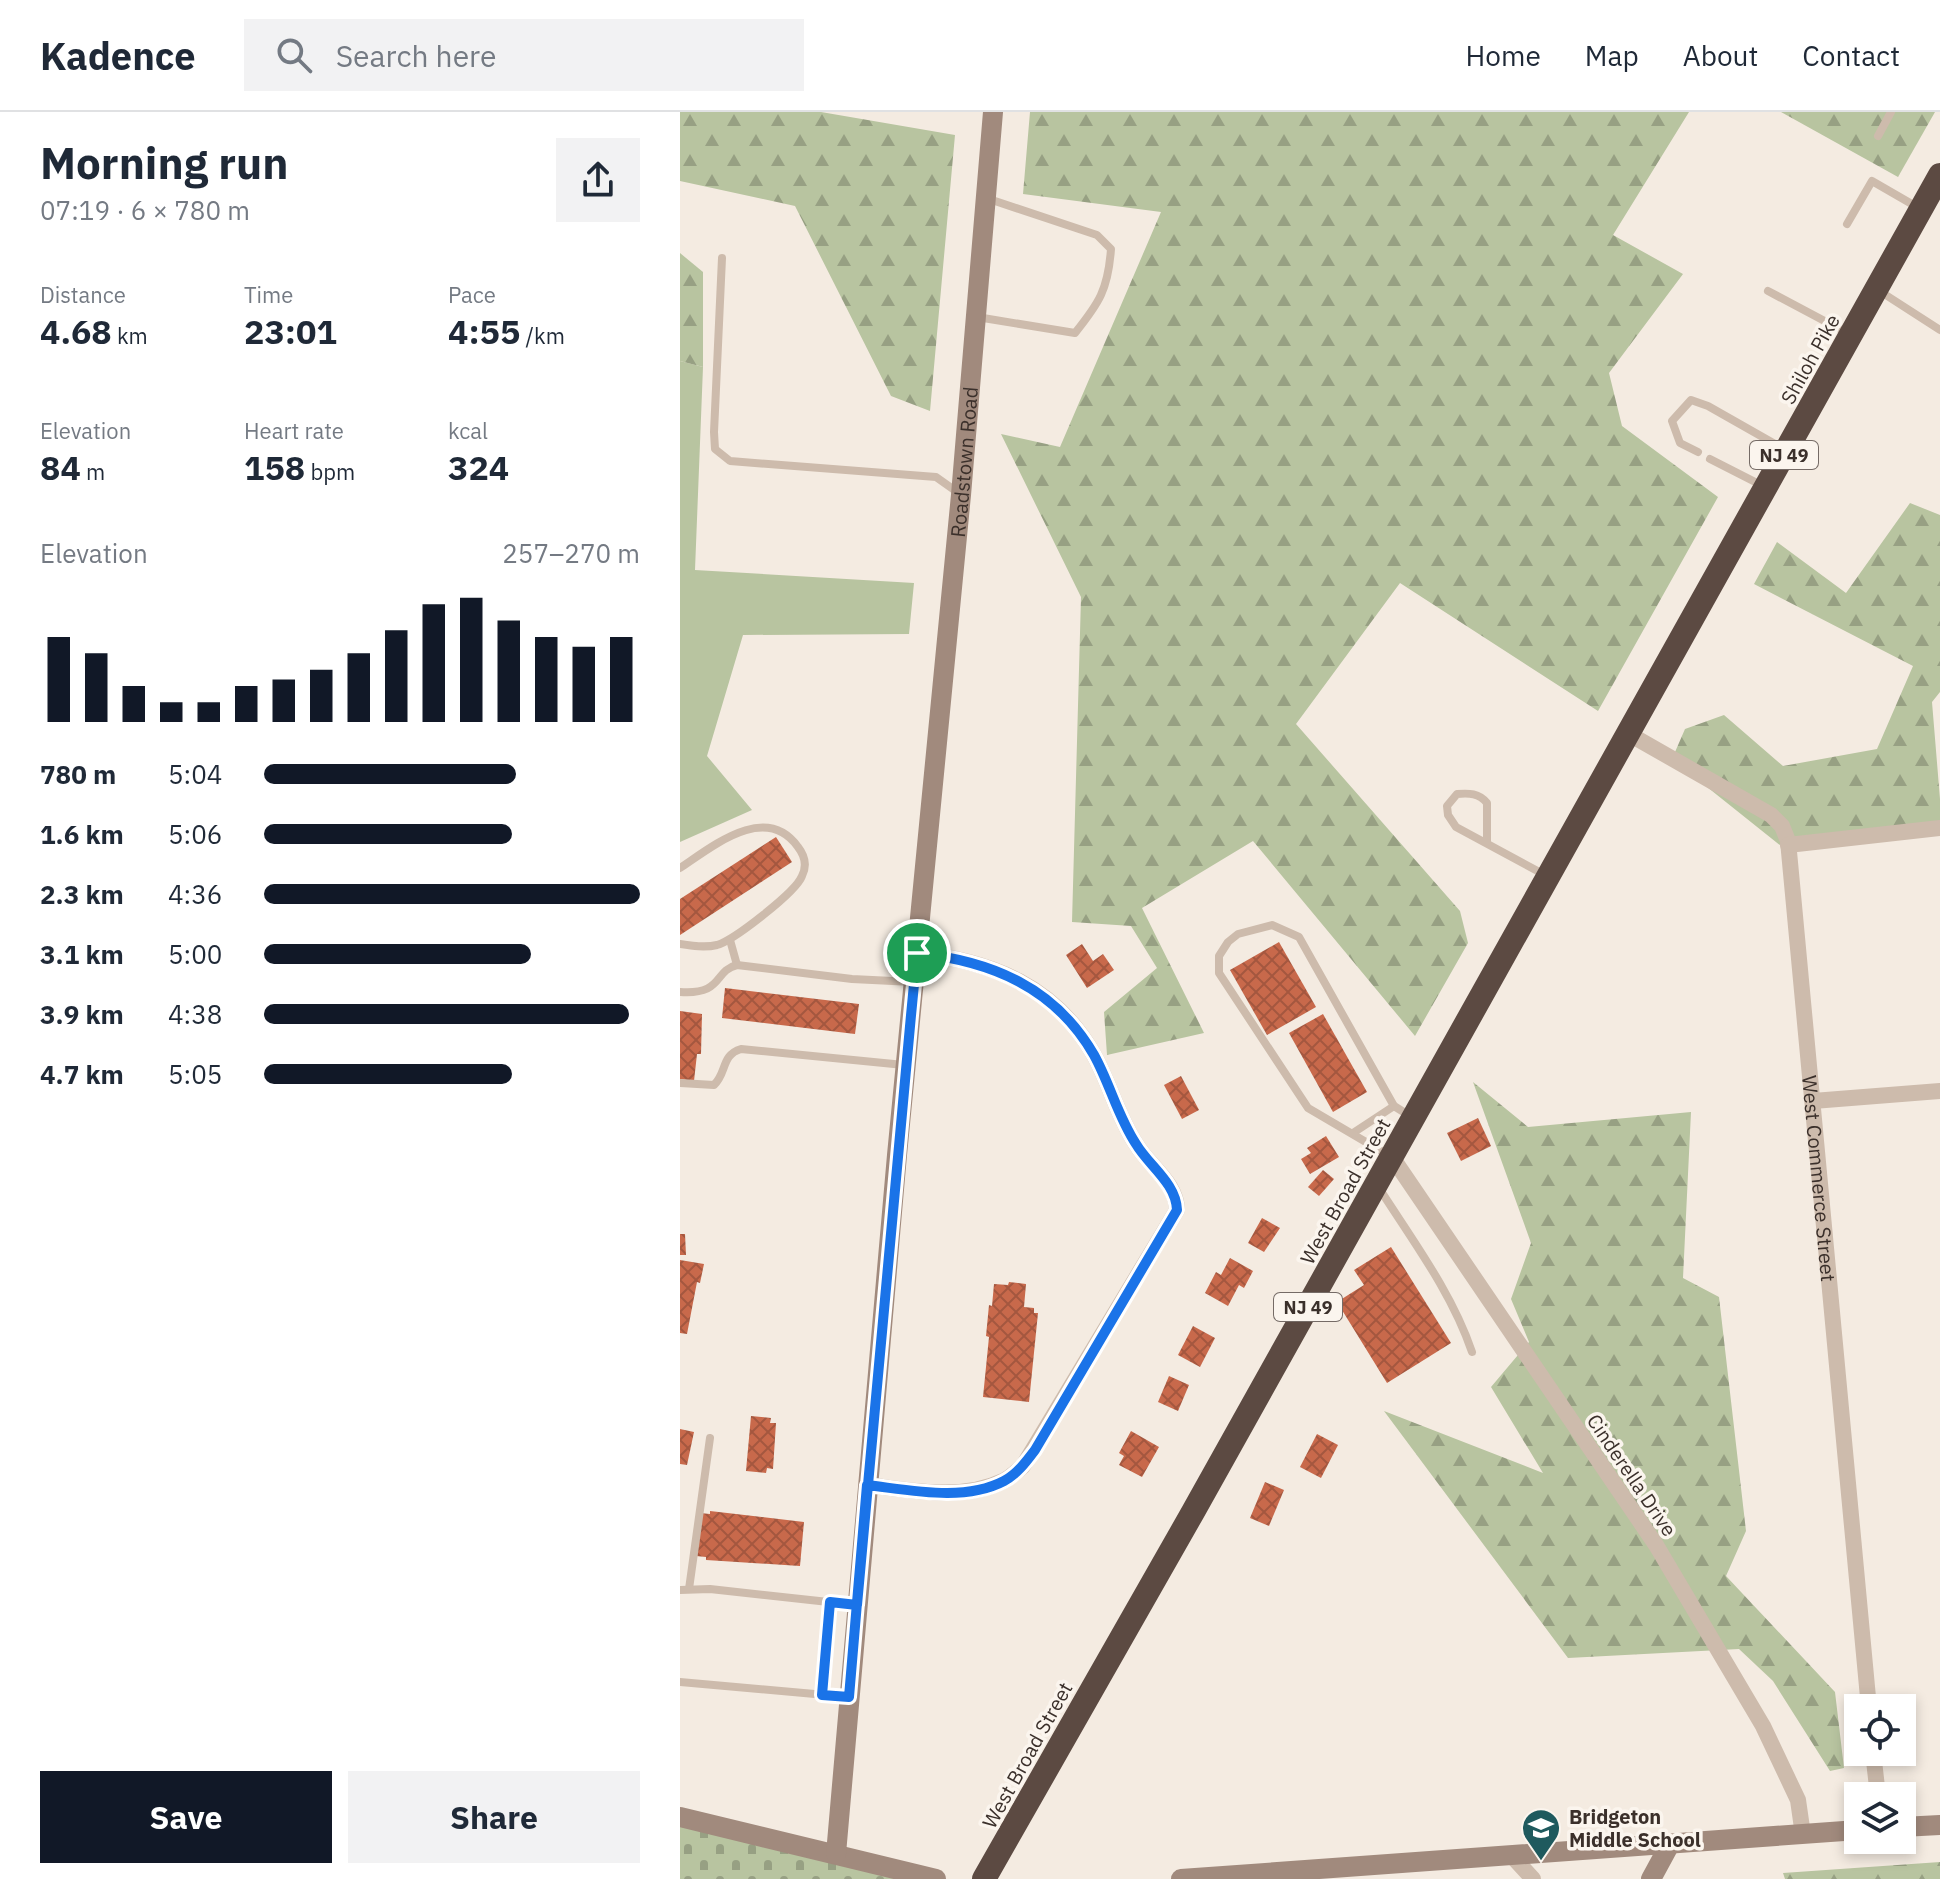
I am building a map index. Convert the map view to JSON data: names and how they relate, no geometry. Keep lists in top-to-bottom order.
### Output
{
  "streets": {
    "highway": ["Shiloh Pike", "NJ 49", "West Broad Street"],
    "main road": ["Roadstown Road"],
    "street": ["West Commerce Street", "Cinderella Drive"]
  },
  "crossings": [
    ["Shiloh Pike", "West Commerce Street"],
    ["Shiloh Pike", "West Broad Street"],
    ["West Commerce Street", "West Broad Street"],
    ["West Broad Street", "Cinderella Drive"]
  ],
  "places": {
    "school or university": ["Bridgeton Middle School"]
  },
  "page": {
    "header": "Kadence",
    "search": "Search here",
    "nav": [
      "Home",
      "Map",
      "About",
      "Contact"
    ],
    "heading": ["Morning run", "07:19 · 6 × 780 m"],
    "stats": [
      ["Distance", "4.68 km"],
      ["Time", "23:01"],
      ["Pace", "4:55 /km"],
      ["Elevation", "84 m"],
      ["Heart rate", "158 bpm"],
      ["kcal", "324"]
    ],
    "chart": ["Elevation", "257–270 m"],
    "list": [
      {
        "name": "780 m",
        "note": "5:04"
      },
      {
        "name": "1.6 km",
        "note": "5:06"
      },
      {
        "name": "2.3 km",
        "note": "4:36"
      },
      {
        "name": "3.1 km",
        "note": "5:00"
      },
      {
        "name": "3.9 km",
        "note": "4:38"
      },
      {
        "name": "4.7 km",
        "note": "5:05"
      }
    ],
    "buttons": ["Save", "Share"]
  }
}
